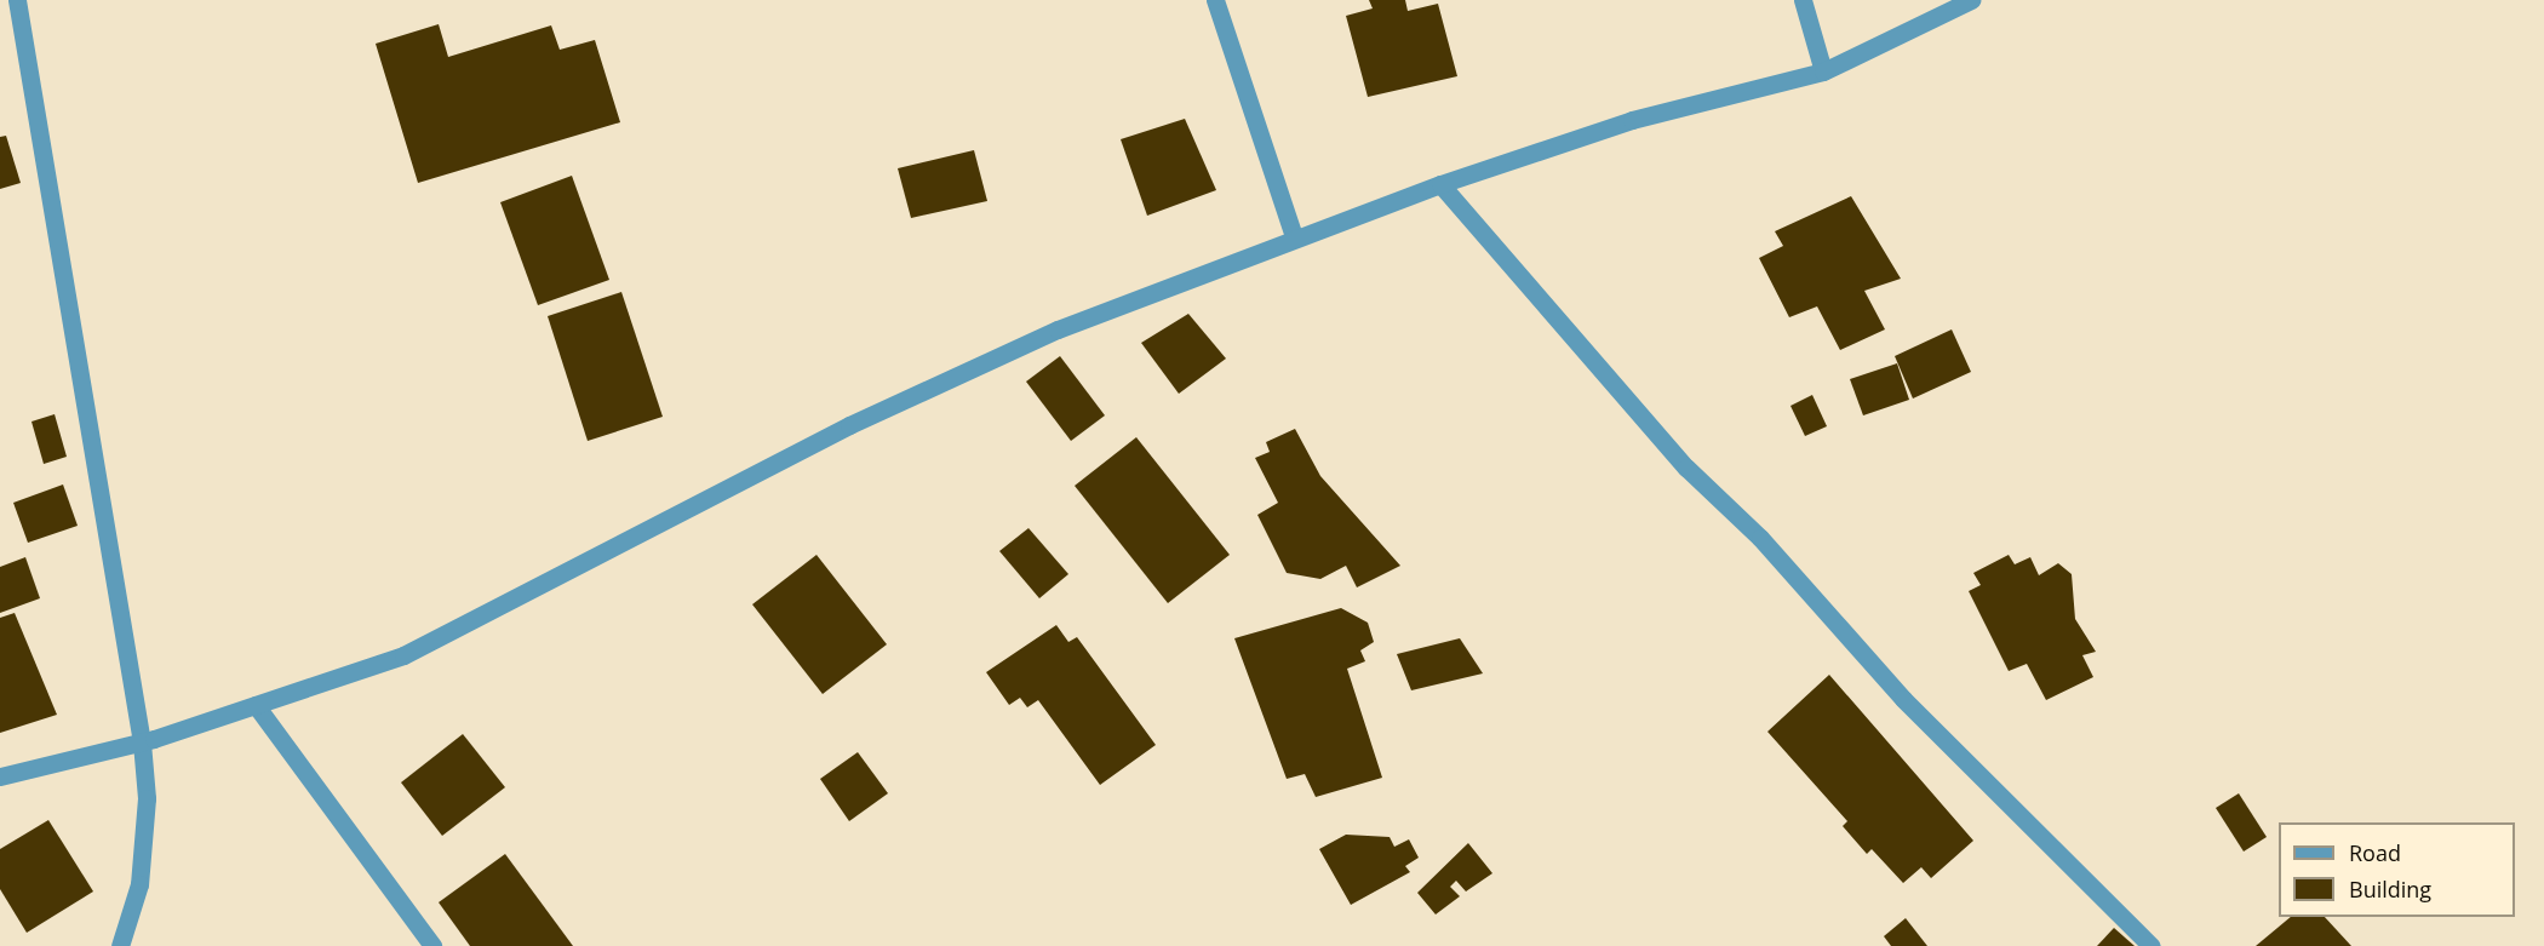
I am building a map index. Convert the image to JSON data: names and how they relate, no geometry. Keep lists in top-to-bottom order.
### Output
{
  "legend": ["Road", "Building"]
}
